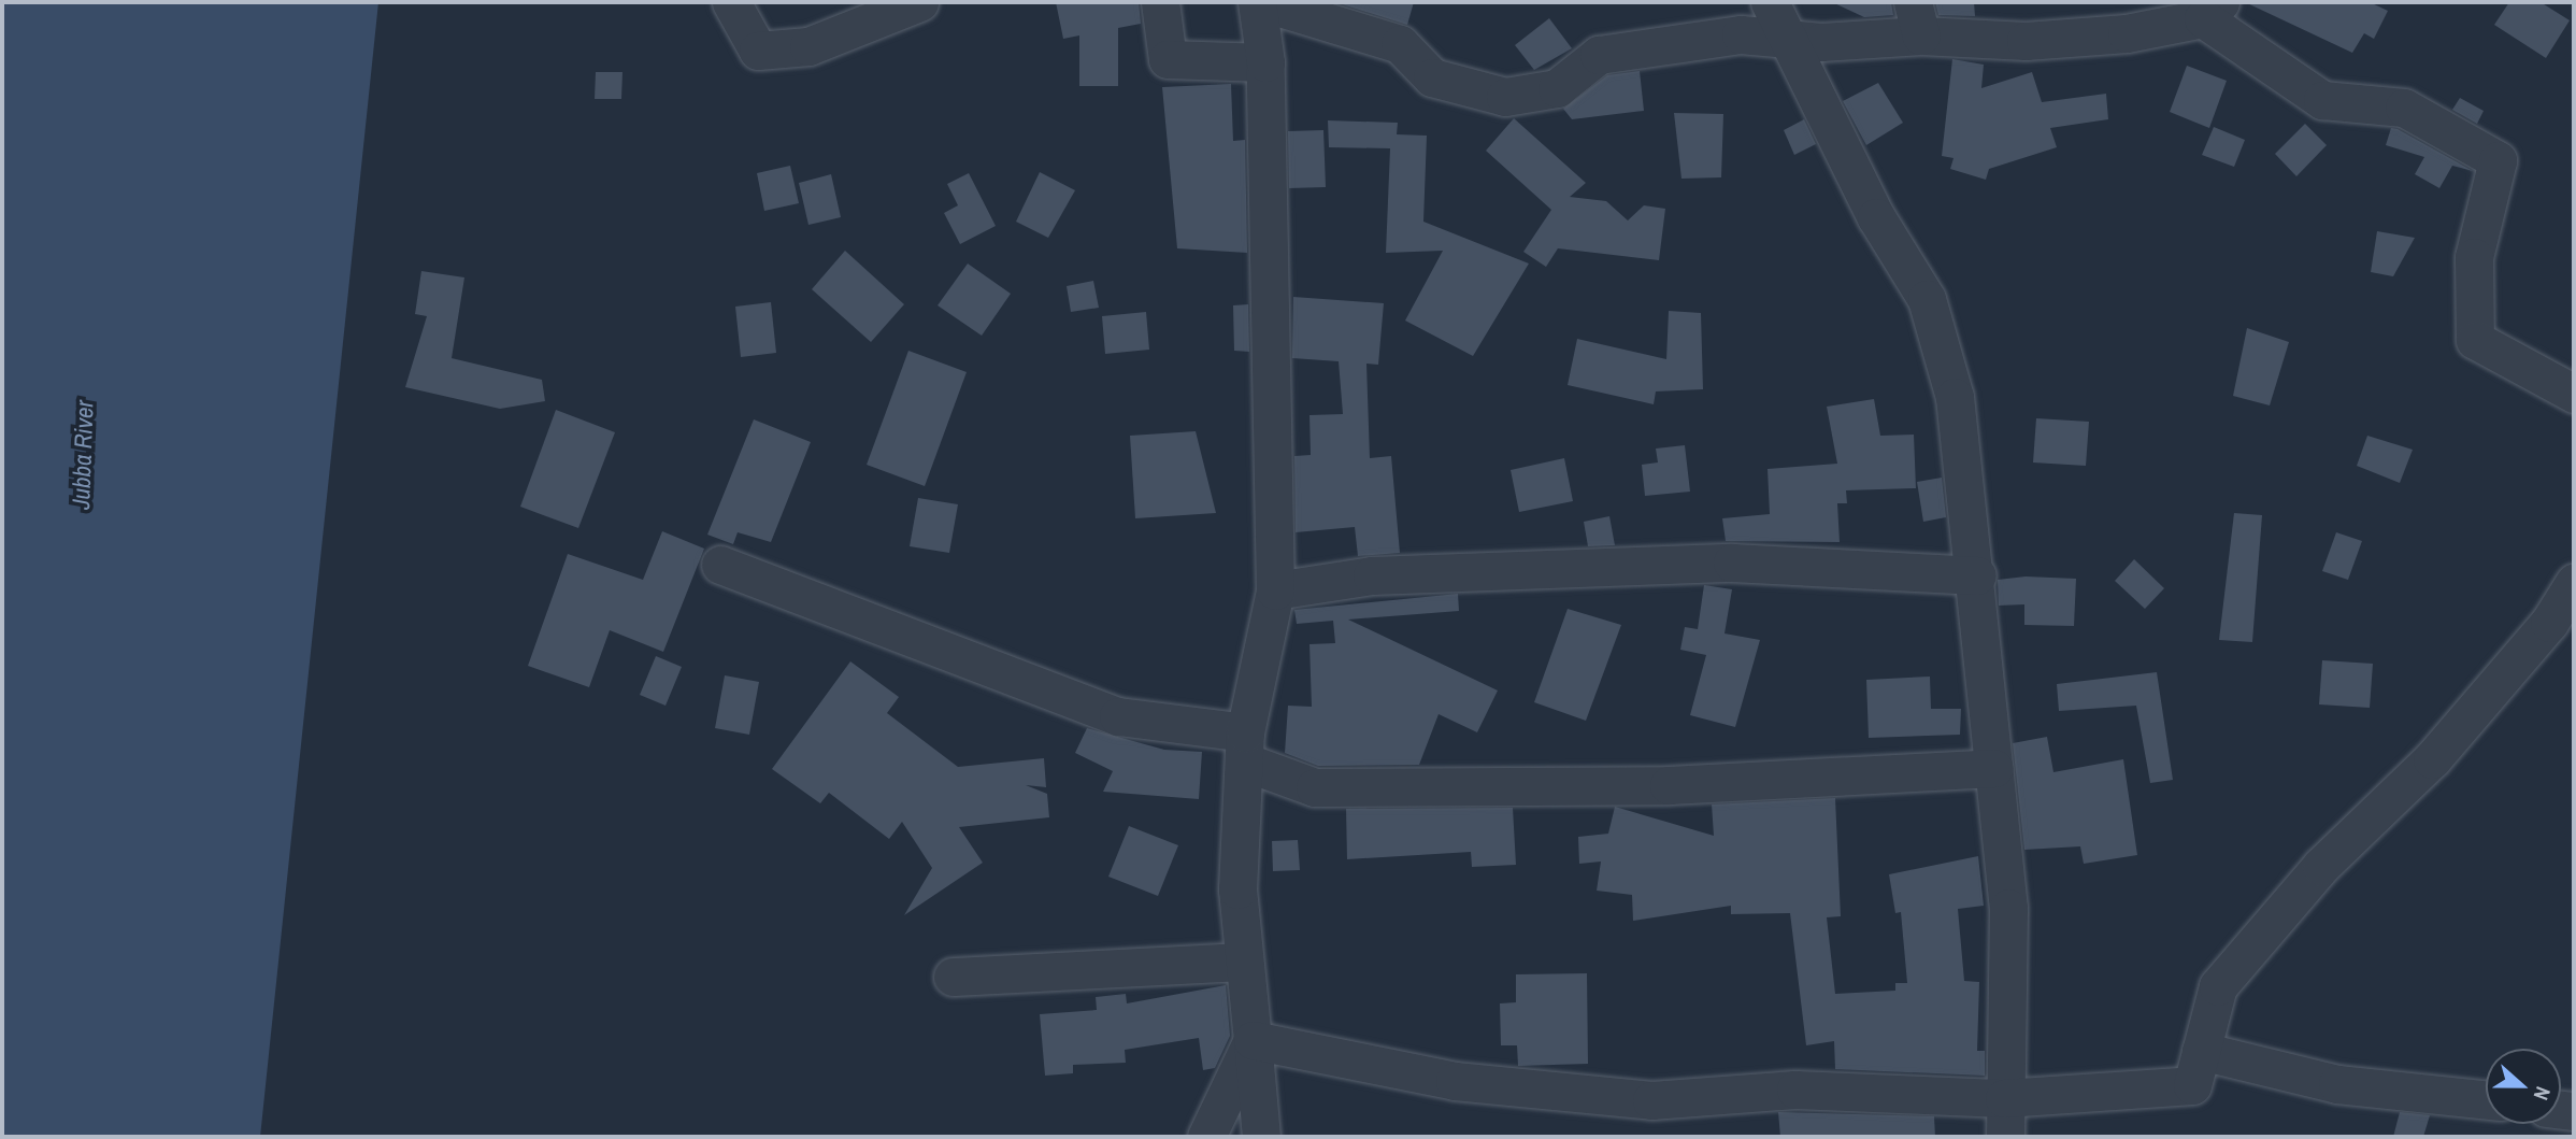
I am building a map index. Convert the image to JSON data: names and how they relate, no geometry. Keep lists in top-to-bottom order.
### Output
{
  "water": ["Jubba River"],
  "north": "right"
}
